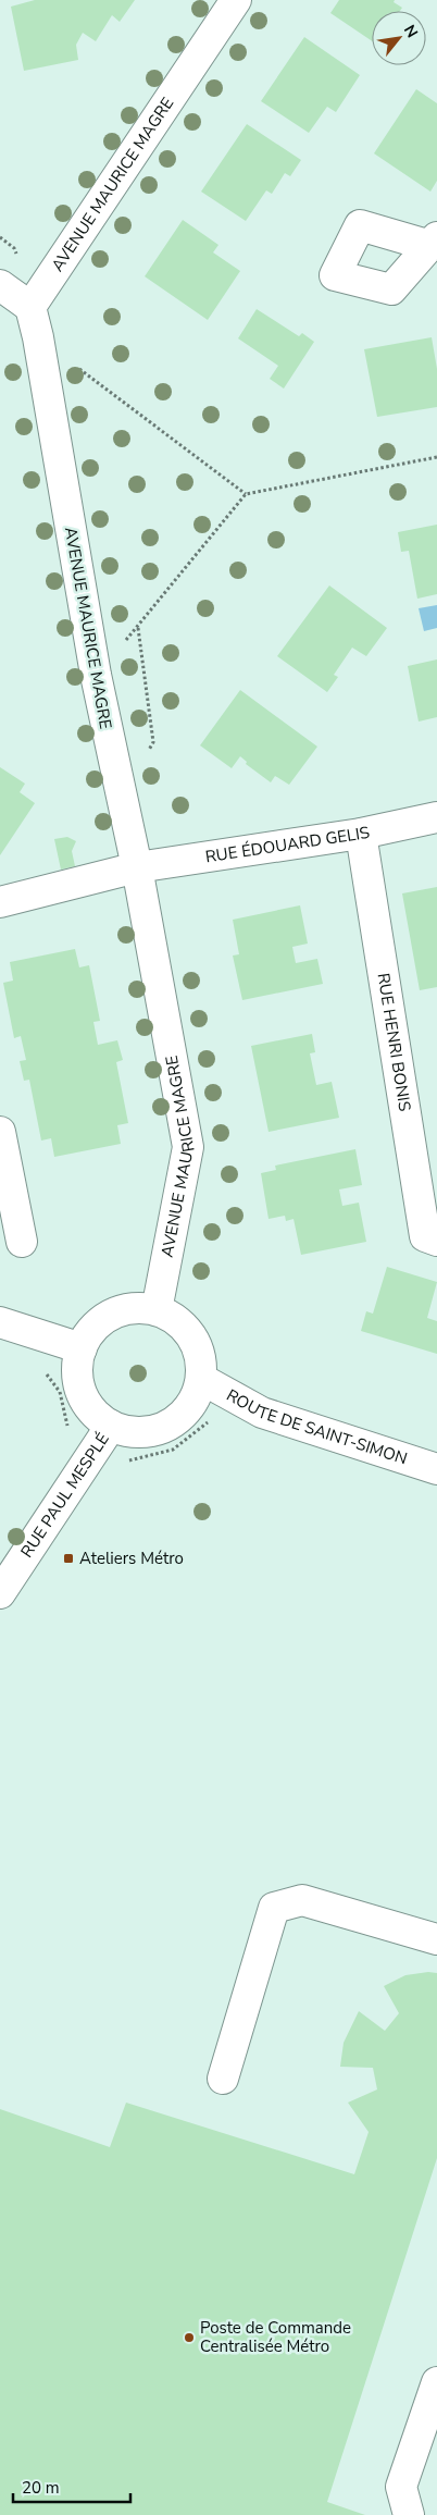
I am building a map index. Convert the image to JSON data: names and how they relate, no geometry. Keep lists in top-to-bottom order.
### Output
{
  "streets": {
    "street": [
      "AVENUE MAURICE MAGRE",
      "RUE ÉDOUARD GELIS",
      "RUE HENRI BONIS",
      "ROUTE DE SAINT-SIMON",
      "RUE PAUL MESPLÉ"
    ]
  },
  "crossings": [
    ["AVENUE MAURICE MAGRE", "RUE ÉDOUARD GELIS"],
    ["AVENUE MAURICE MAGRE", "ROUTE DE SAINT-SIMON"],
    ["AVENUE MAURICE MAGRE", "RUE PAUL MESPLÉ"],
    ["RUE ÉDOUARD GELIS", "RUE HENRI BONIS"],
    ["ROUTE DE SAINT-SIMON", "RUE PAUL MESPLÉ"]
  ],
  "places": {
    "transit": ["Ateliers Métro"],
    "other": ["Poste de Commande Centralisée Métro"]
  },
  "scale_bar": "20 m",
  "north": "top right"
}
